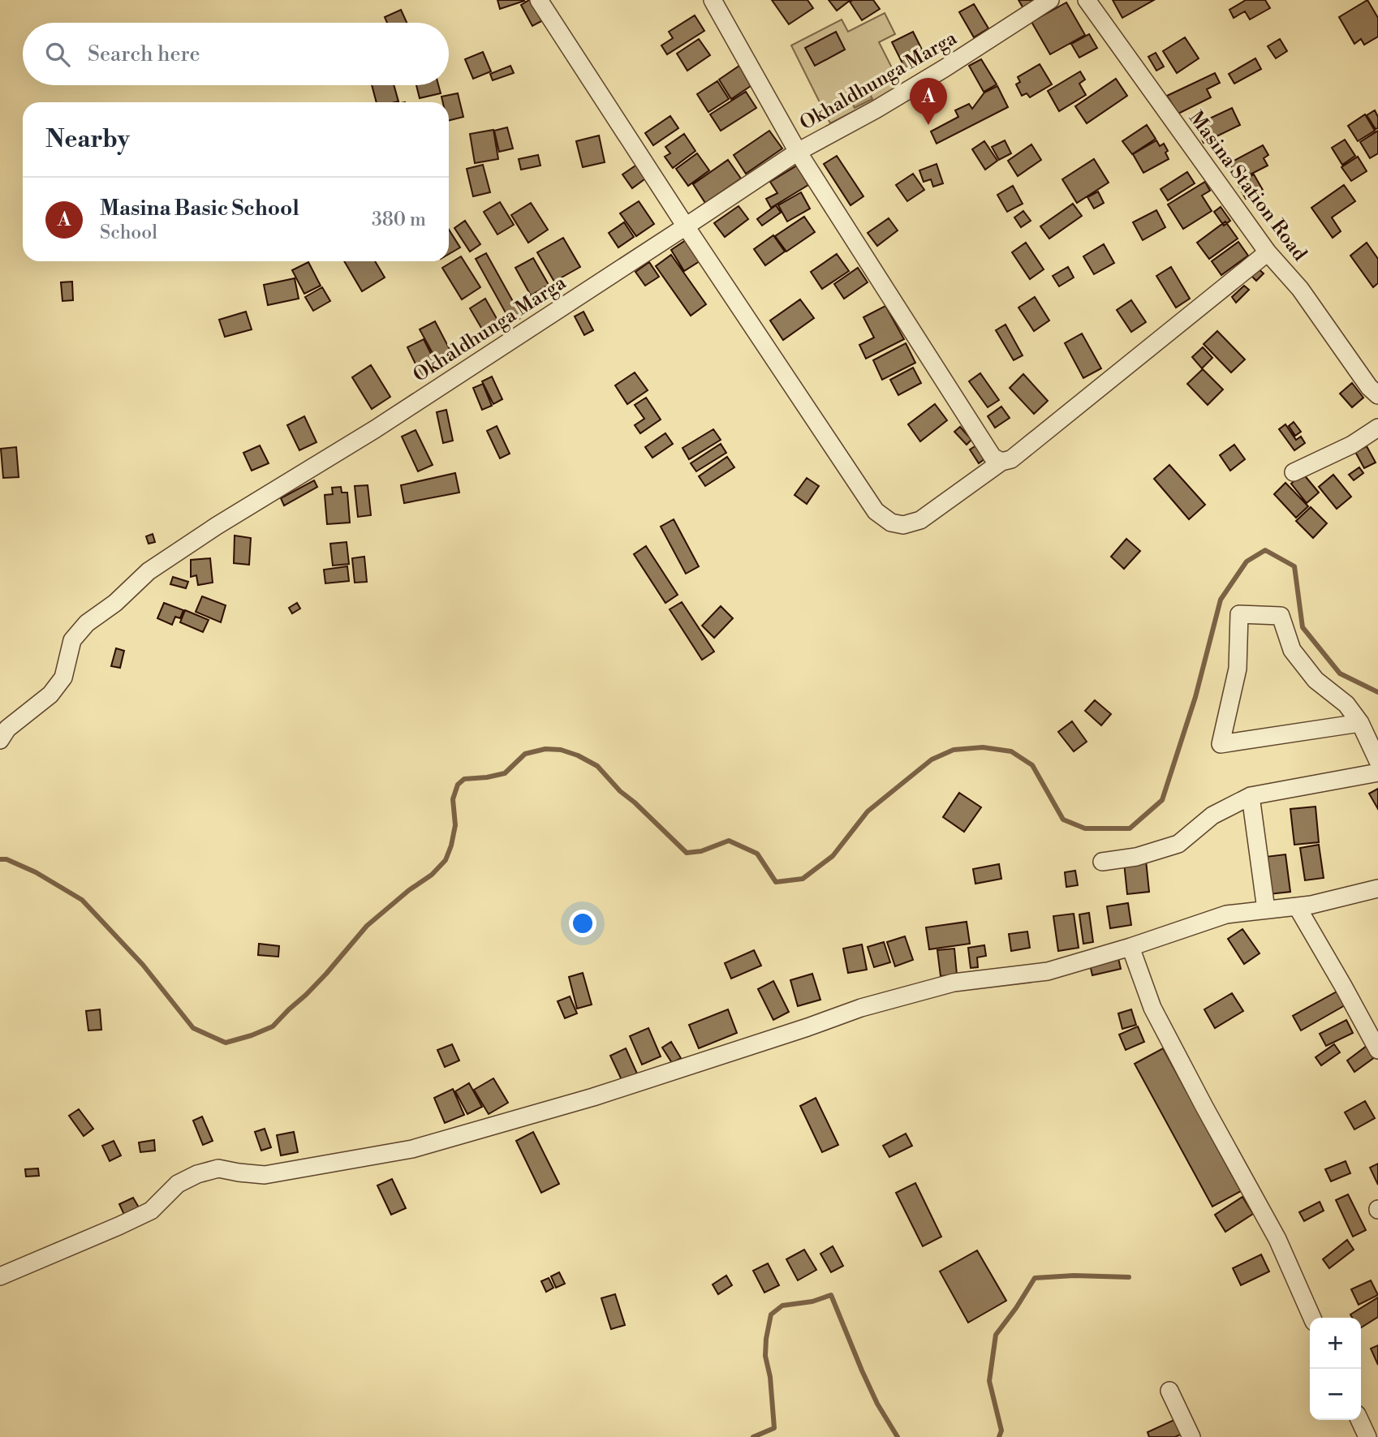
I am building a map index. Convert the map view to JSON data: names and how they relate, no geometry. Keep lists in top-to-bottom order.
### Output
{
  "streets": {
    "street": ["Okhaldhunga Marga", "Masina Station Road"]
  },
  "page": {
    "search": "Search here",
    "pins": "A",
    "heading": "Nearby",
    "list": [
      {
        "mark": "A",
        "name": "Masina Basic School",
        "note": "School",
        "value": "380 m"
      }
    ],
    "map_buttons": ["+", "−"]
  }
}
